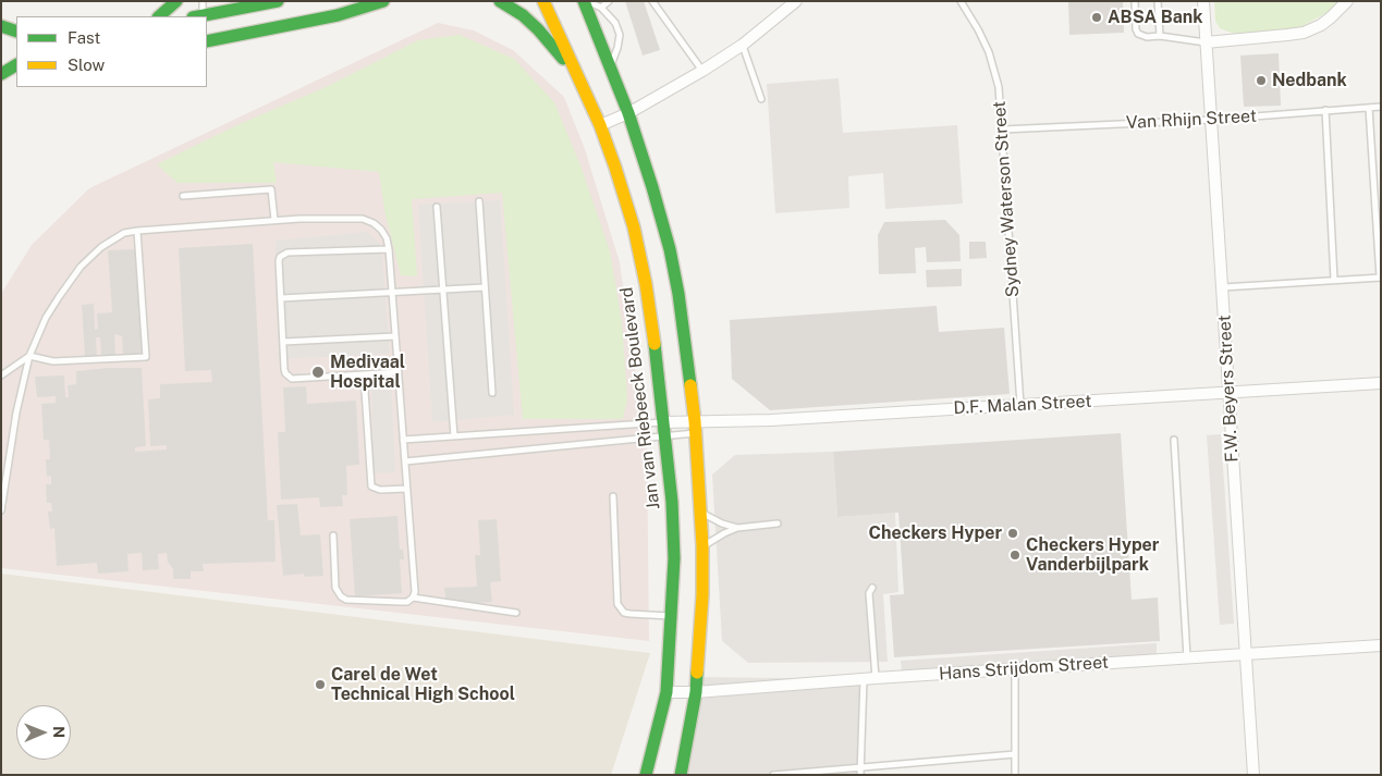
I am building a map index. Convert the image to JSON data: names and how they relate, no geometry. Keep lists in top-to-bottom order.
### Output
{
  "streets": {
    "street": [
      "F.W. Beyers Street",
      "Jan van Riebeeck Boulevard",
      "D.F. Malan Street",
      "Hans Strijdom Street"
    ],
    "lane": ["Van Rhijn Street", "Sydney Waterson Street"]
  },
  "crossings": [
    ["Van Rhijn Street", "Sydney Waterson Street"],
    ["Van Rhijn Street", "F.W. Beyers Street"],
    ["Sydney Waterson Street", "D.F. Malan Street"],
    ["F.W. Beyers Street", "D.F. Malan Street"],
    ["F.W. Beyers Street", "Hans Strijdom Street"],
    ["Jan van Riebeeck Boulevard", "D.F. Malan Street"],
    ["Jan van Riebeeck Boulevard", "Hans Strijdom Street"]
  ],
  "places": [
    "ABSA Bank",
    "Nedbank",
    "Medivaal Hospital",
    "Checkers Hyper",
    "Checkers Hyper Vanderbijlpark",
    "Carel de Wet Technical High School"
  ],
  "legend": ["Fast", "Slow"],
  "north": "right"
}
